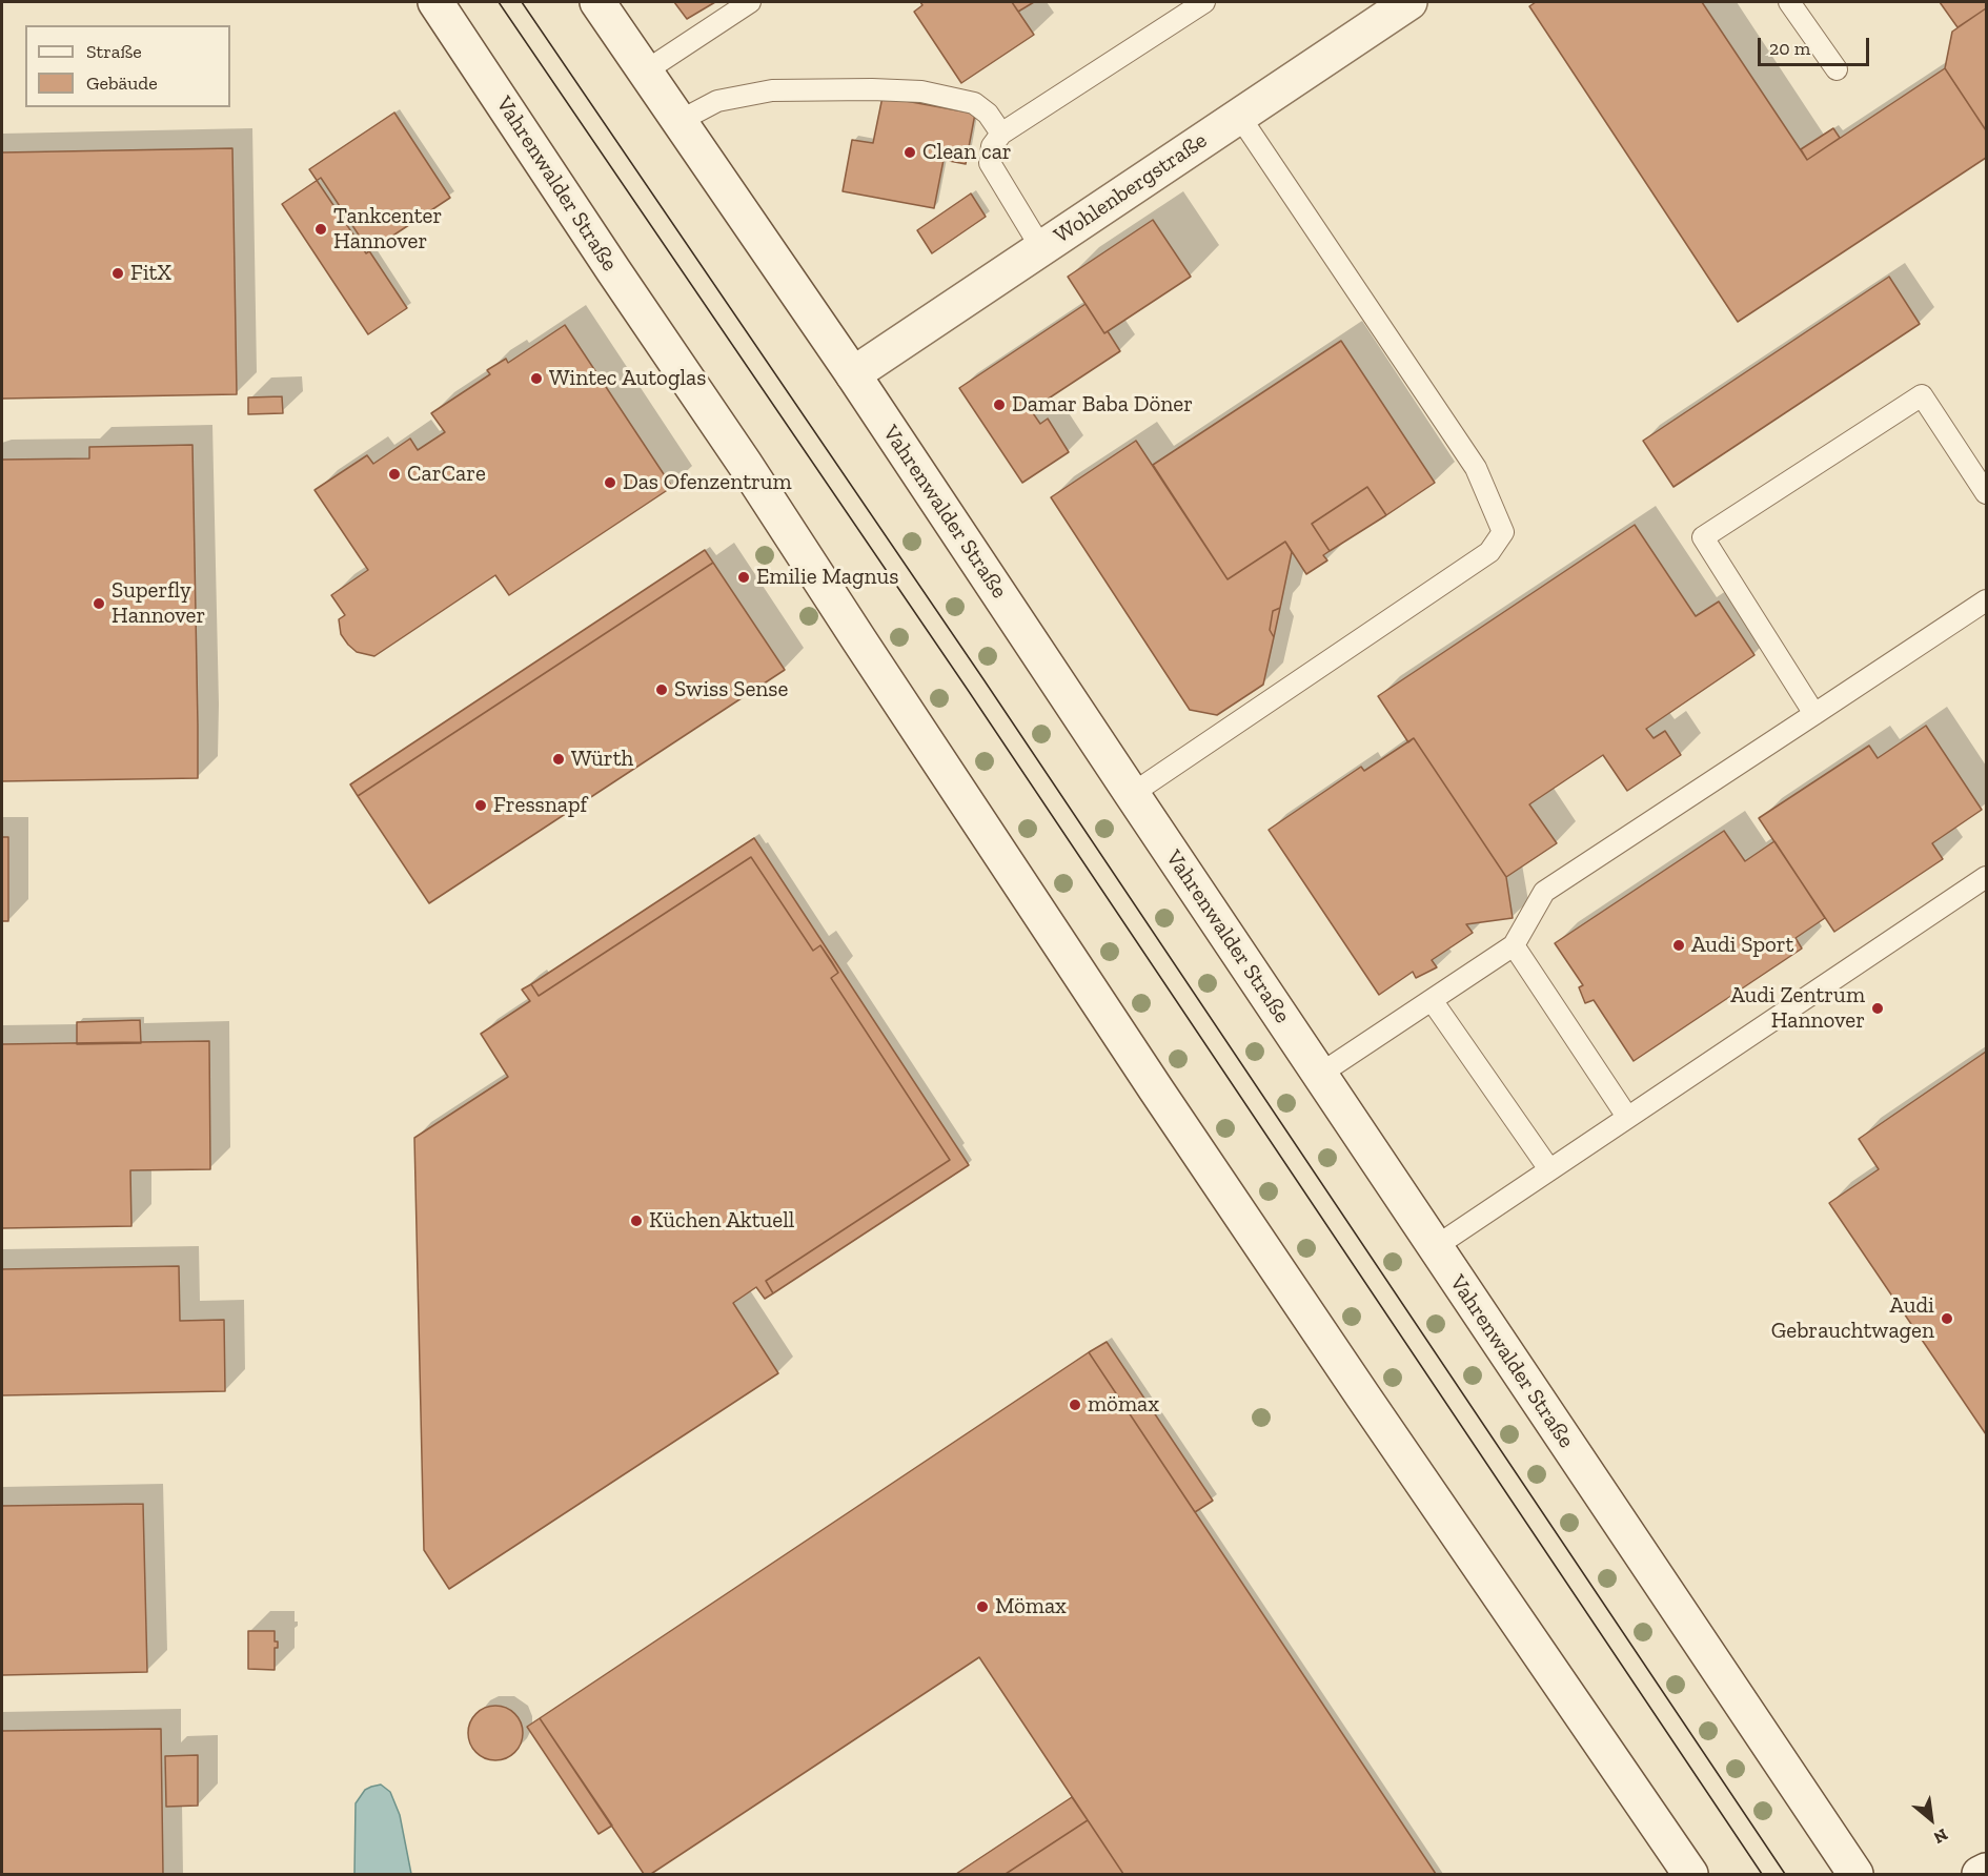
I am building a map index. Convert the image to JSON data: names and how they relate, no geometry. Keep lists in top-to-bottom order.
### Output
{
  "streets": {
    "main road": ["Vahrenwalder Straße", "Wohlenbergstraße"]
  },
  "crossings": [
    ["Vahrenwalder Straße", "Wohlenbergstraße"]
  ],
  "places": [
    "Clean car",
    "Tankcenter Hannover",
    "FitX",
    "Wintec Autoglas",
    "Damar Baba Döner",
    "CarCare",
    "Das Ofenzentrum",
    "Emilie Magnus",
    "Superfly Hannover",
    "Swiss Sense",
    "Würth",
    "Fressnapf",
    "Audi Sport",
    "Audi Zentrum Hannover",
    "Küchen Aktuell",
    "Audi Gebrauchtwagen",
    "mömax",
    "Mömax"
  ],
  "legend": ["Straße", "Gebäude"],
  "scale_bar": "20 m",
  "north": "bottom right"
}
